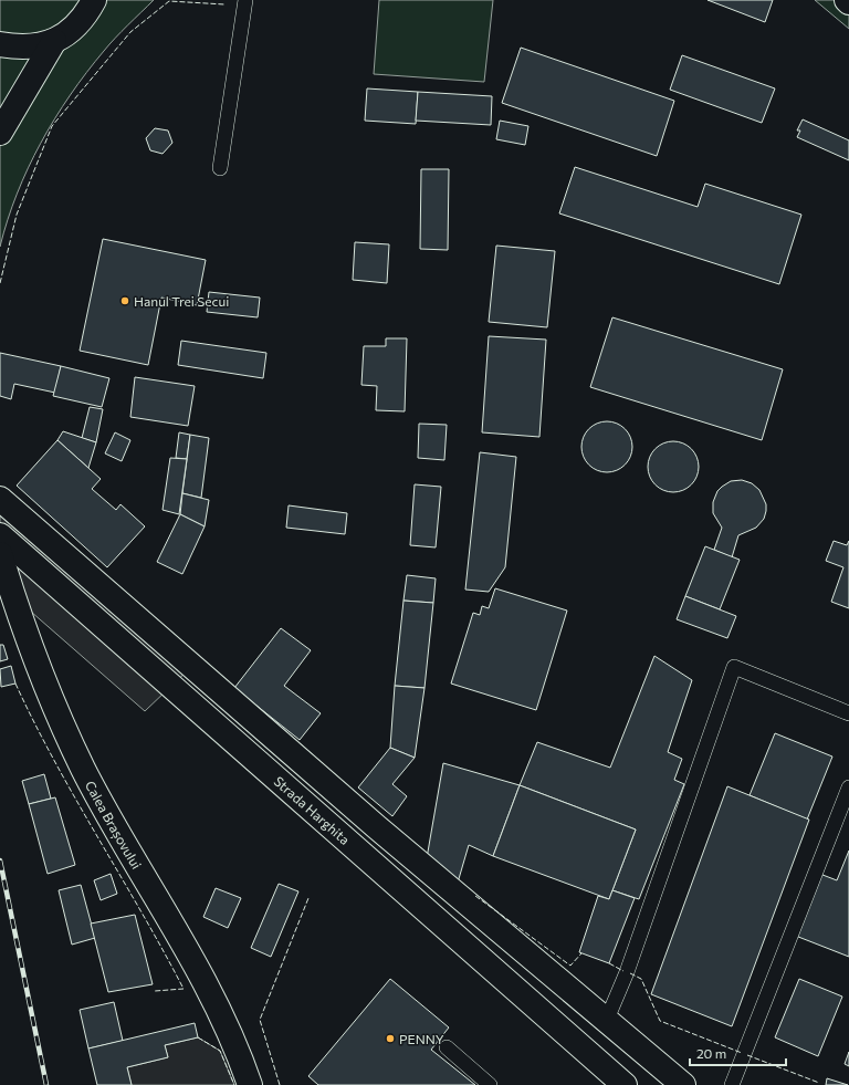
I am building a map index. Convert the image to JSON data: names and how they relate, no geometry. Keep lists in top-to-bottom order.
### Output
{
  "streets": {
    "main road": ["Strada Harghita", "Calea Brașovului"]
  },
  "places": ["Hanul Trei Secui", "PENNY"],
  "scale_bar": "20 m"
}
